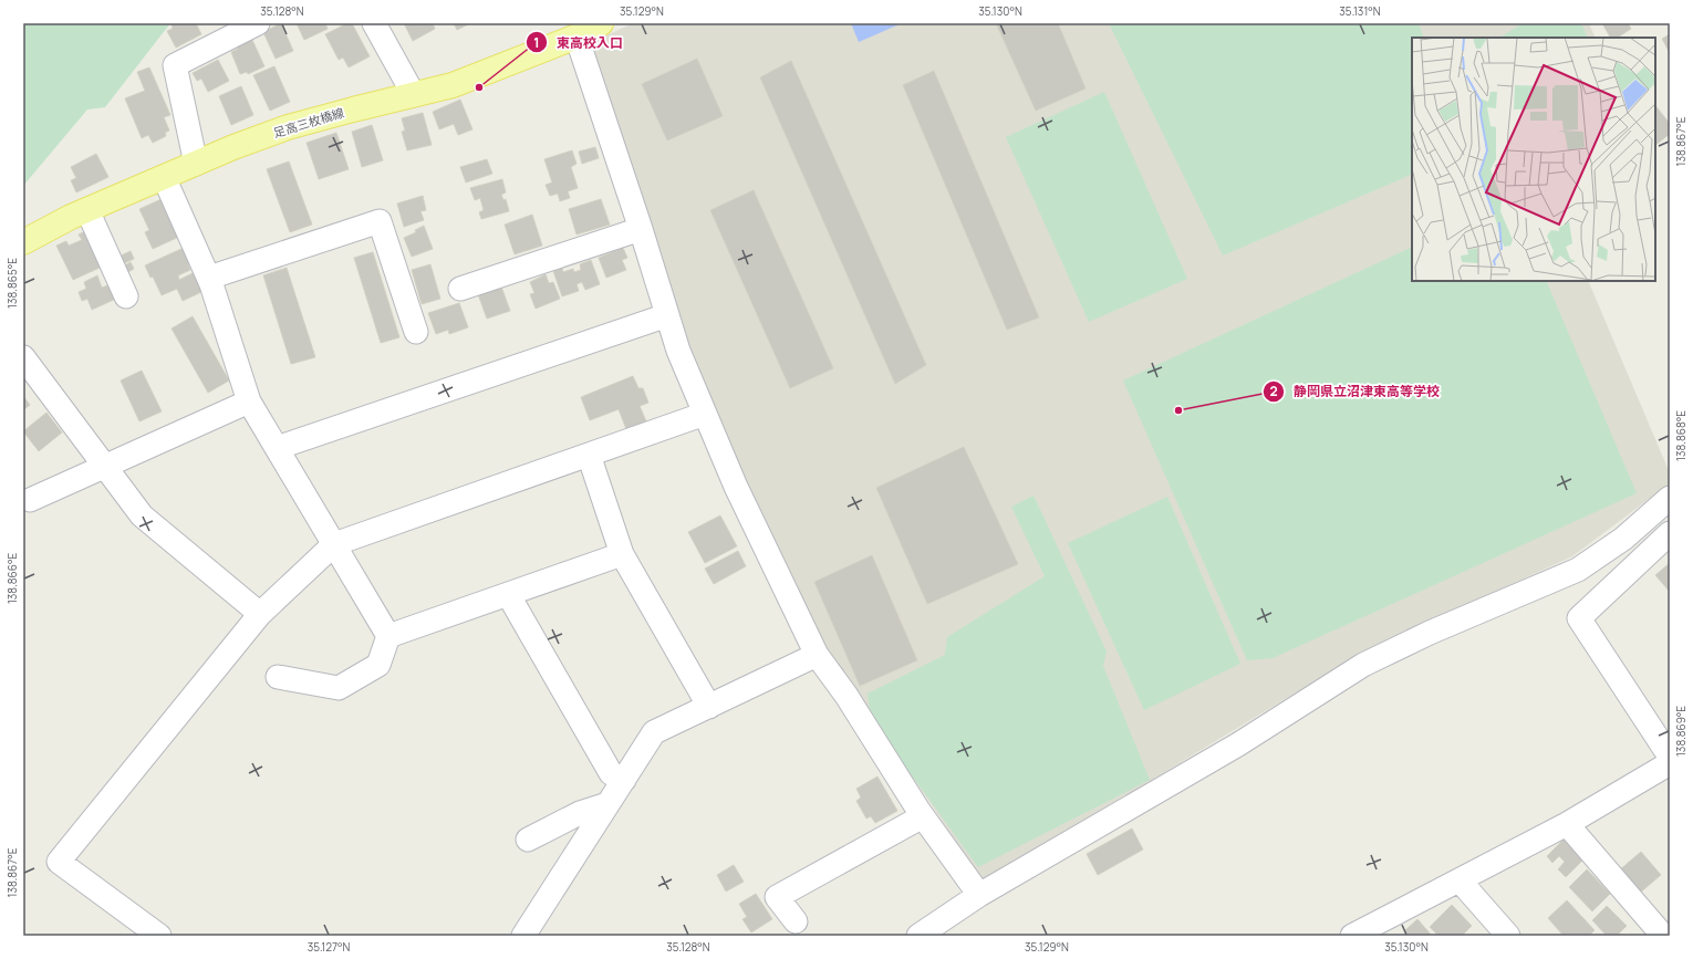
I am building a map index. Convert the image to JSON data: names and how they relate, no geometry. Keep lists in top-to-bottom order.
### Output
{
  "streets": {
    "main road": ["足高三枚橋線"]
  },
  "places": ["東高校入口", "静岡県立沼津東高等学校"],
  "coordinates": [
    "35.128°N",
    "35.129°N",
    "35.130°N",
    "35.131°N",
    "138.867°E",
    "138.865°E",
    "138.868°E",
    "138.866°E",
    "138.869°E",
    "35.127°N"
  ]
}
